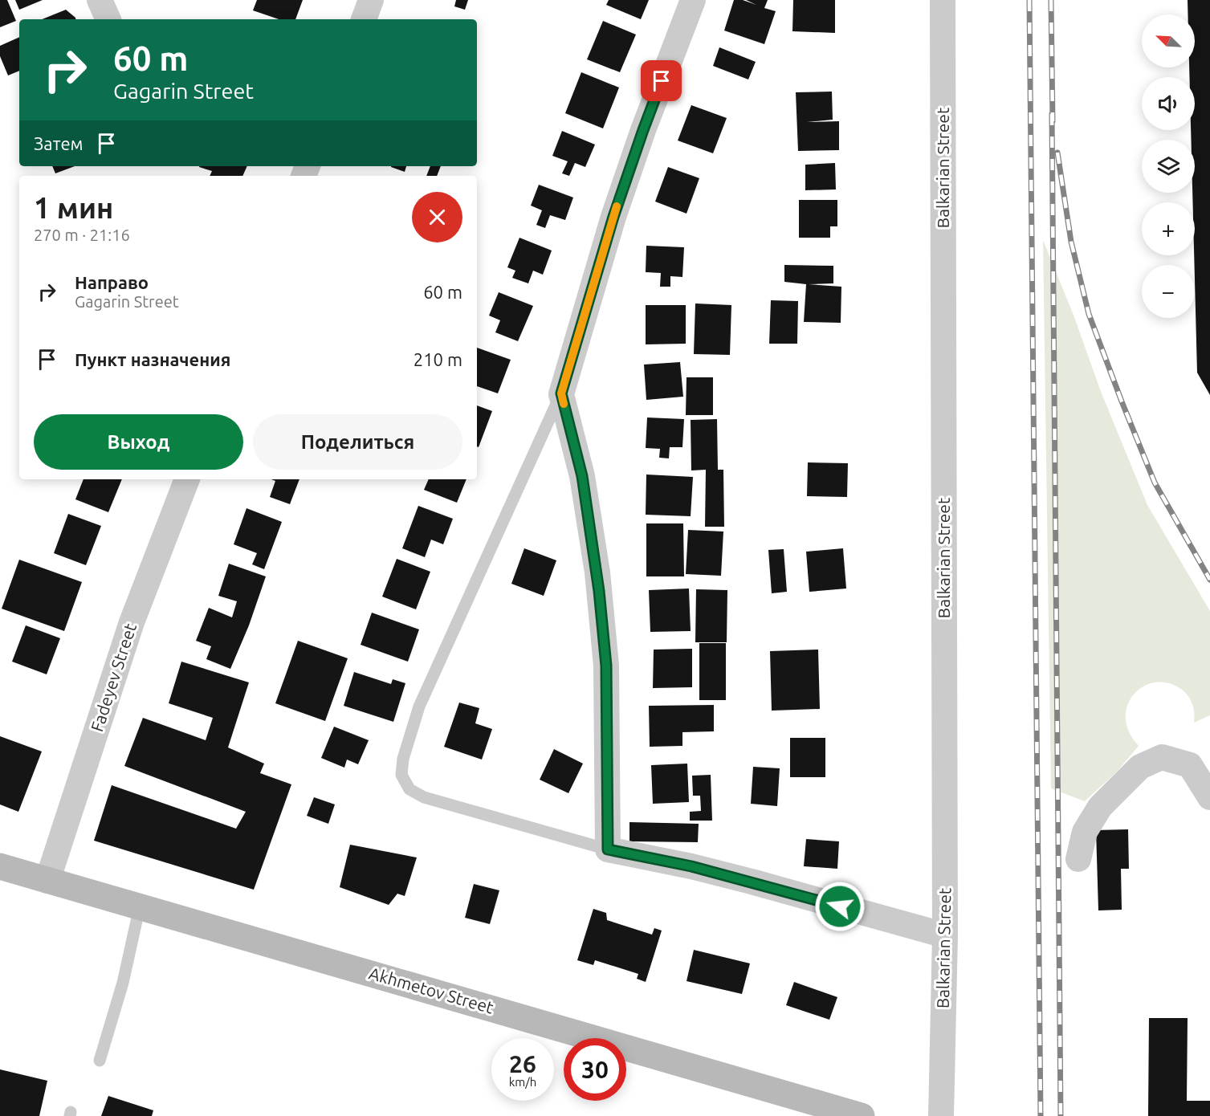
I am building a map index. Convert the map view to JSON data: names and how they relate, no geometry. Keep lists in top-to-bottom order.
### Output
{
  "streets": {
    "main road": ["Akhmetov Street"],
    "street": ["Balkarian Street", "Fadeyev Street"]
  },
  "crossings": [
    ["Fadeyev Street", "Akhmetov Street"]
  ],
  "north": "top left",
  "page": {
    "map_buttons": ["+", "−"],
    "turn": ["60 m", "Gagarin Street"],
    "then": "Затем",
    "heading": ["1 мин", "270 m · 21:16"],
    "list": [
      {
        "name": "Направо",
        "note": "Gagarin Street",
        "value": "60 m"
      },
      {
        "name": "Пункт назначения",
        "value": "210 m"
      }
    ],
    "buttons": ["Выход", "Поделиться"],
    "speed": "26 km/h",
    "limit": "30"
  }
}
